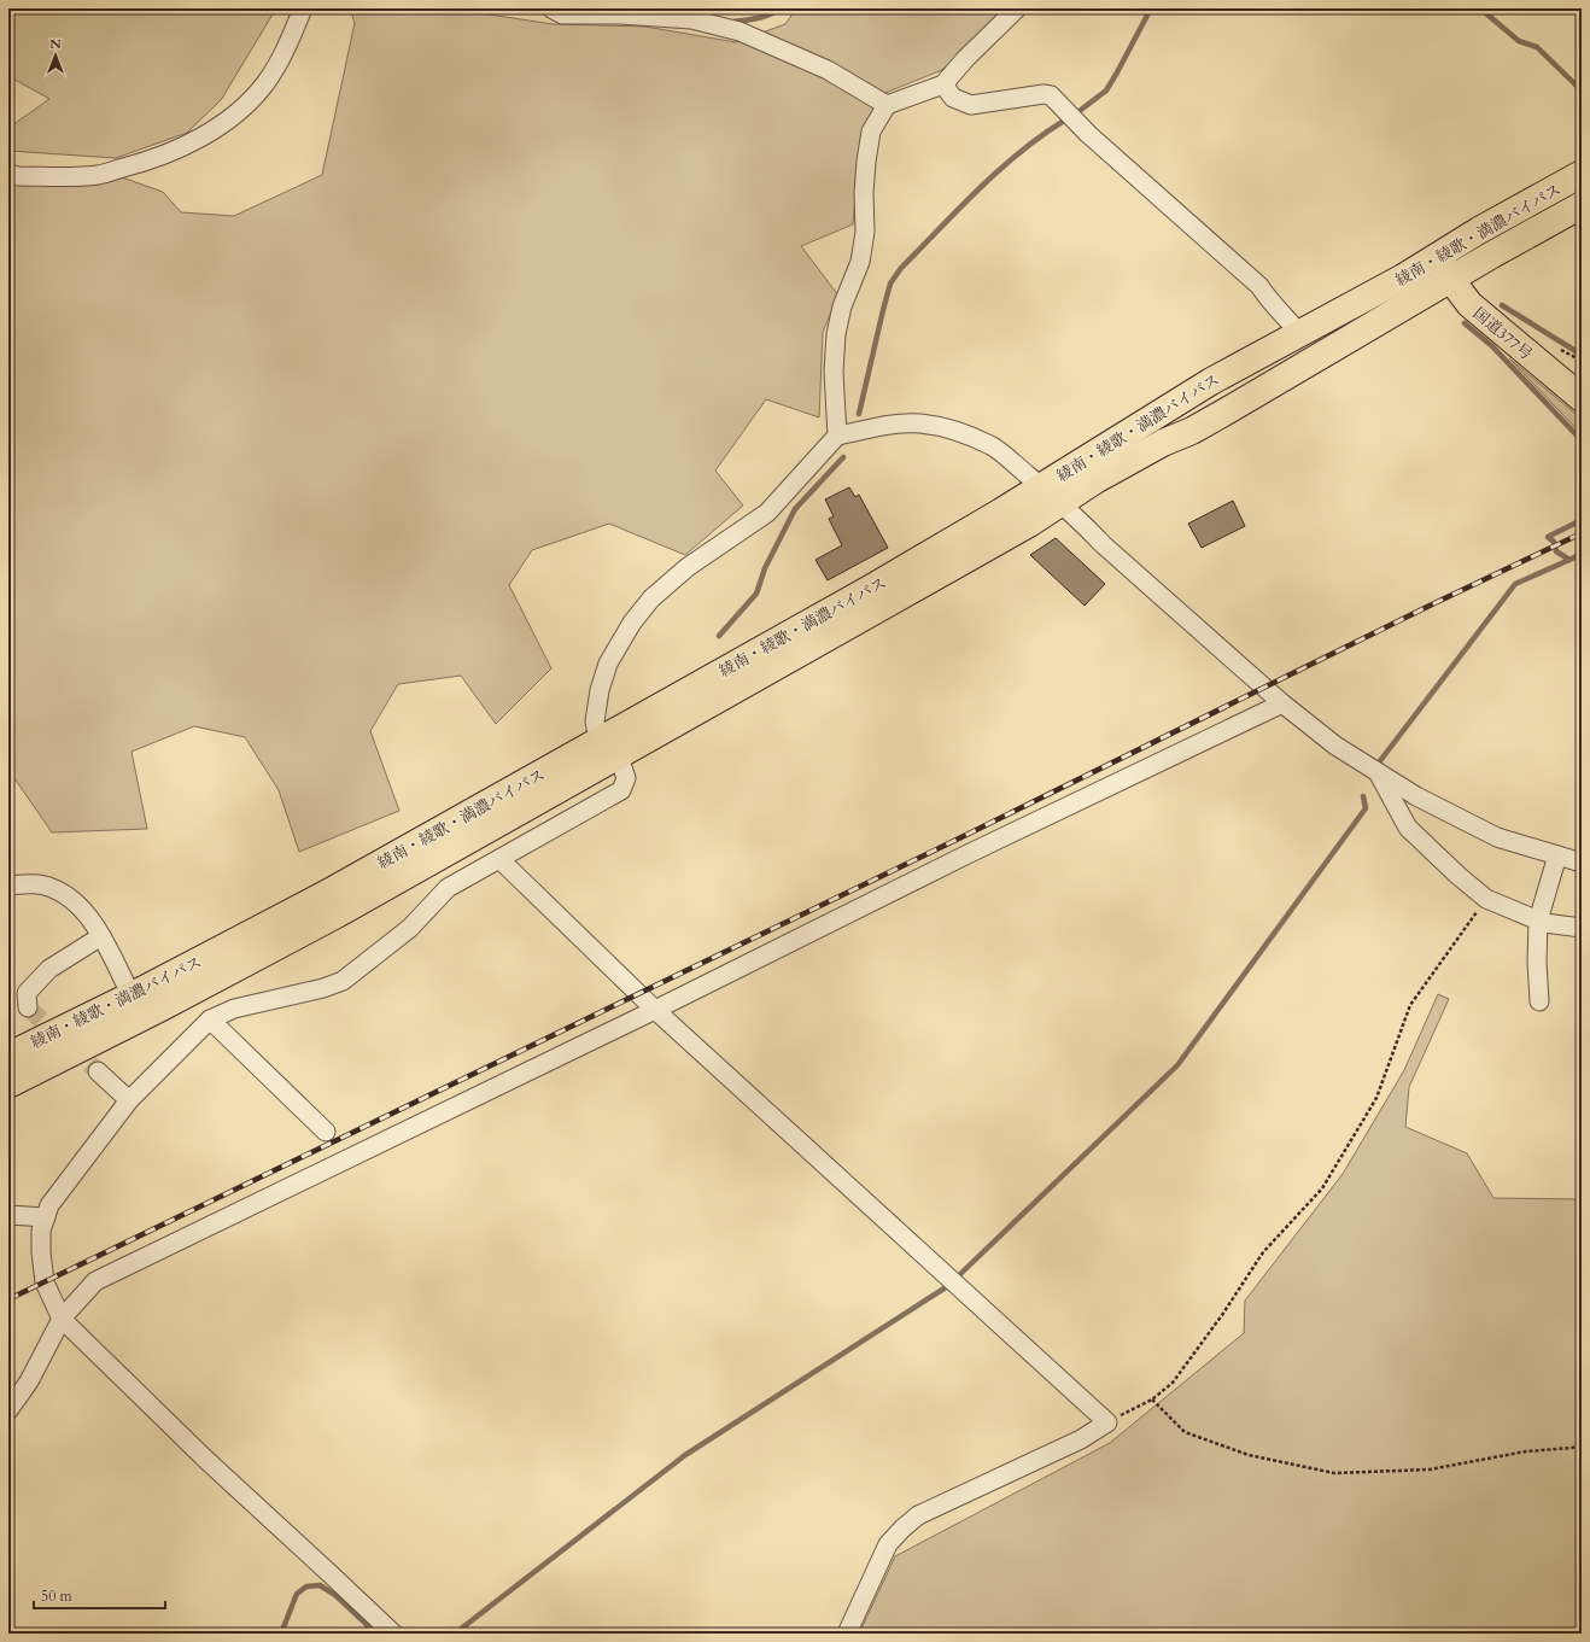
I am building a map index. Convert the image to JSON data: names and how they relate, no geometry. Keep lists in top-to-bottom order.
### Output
{
  "streets": {
    "highway": ["綾南・綾歌・満濃バイパス", "国道377号"]
  },
  "crossings": [
    ["綾南・綾歌・満濃バイパス", "国道377号"]
  ],
  "scale_bar": "50 m",
  "north": "top"
}
